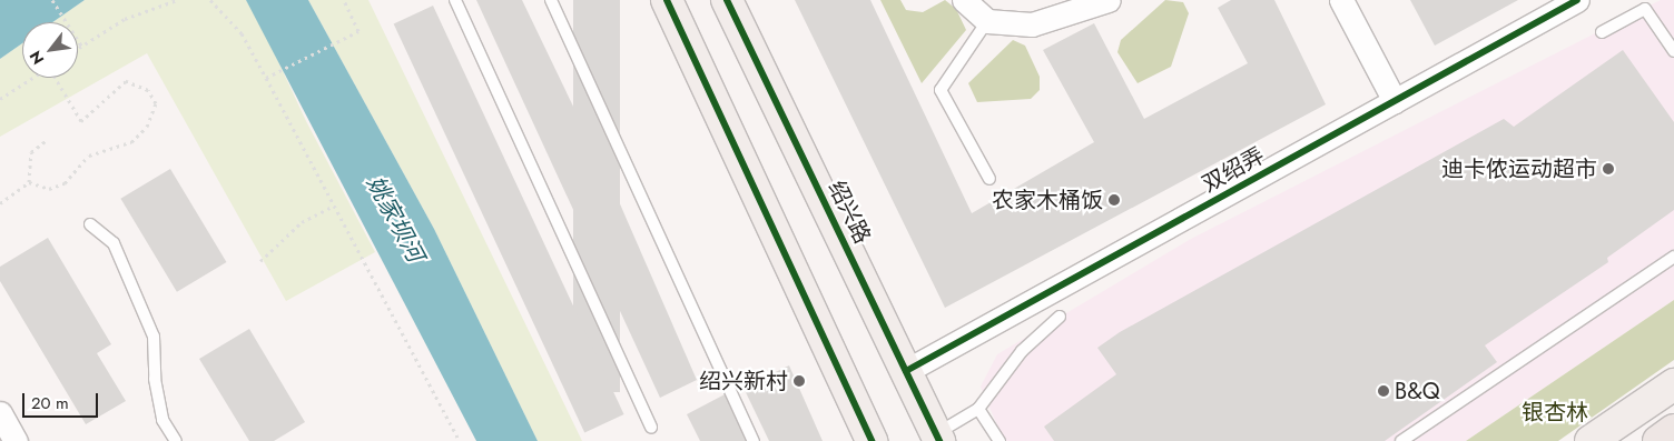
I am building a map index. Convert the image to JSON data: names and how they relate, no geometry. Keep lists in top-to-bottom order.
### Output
{
  "streets": {
    "main road": ["绍兴路"],
    "street": ["双绍弄"]
  },
  "crossings": [
    ["双绍弄", "绍兴路"]
  ],
  "water": ["姚家坝河"],
  "parks": ["银杏林"],
  "places": [
    "迪卡侬运动超市",
    "农家木桶饭",
    "绍兴新村",
    "B&Q"
  ],
  "scale_bar": "20 m",
  "north": "bottom left"
}
